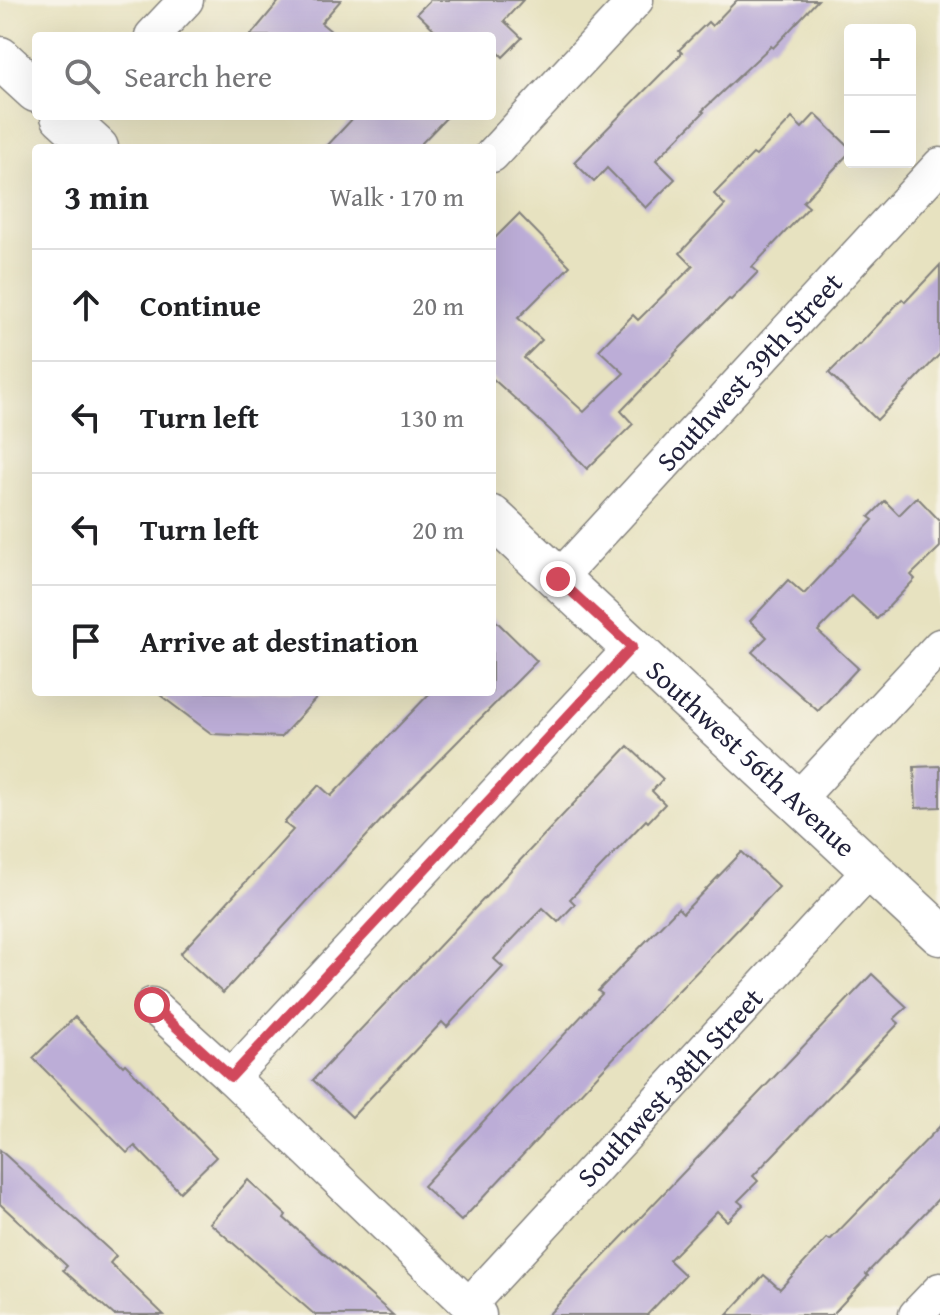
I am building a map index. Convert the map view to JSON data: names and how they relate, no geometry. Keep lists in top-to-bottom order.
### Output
{
  "streets": {
    "street": ["Southwest 39th Street", "Southwest 56th Avenue", "Southwest 38th Street"]
  },
  "crossings": [
    ["Southwest 39th Street", "Southwest 56th Avenue"],
    ["Southwest 56th Avenue", "Southwest 38th Street"]
  ],
  "page": {
    "map_buttons": ["+", "−"],
    "search": "Search here",
    "heading": ["3 min", "Walk · 170 m"],
    "list": [
      ["Continue", "20 m"],
      ["Turn left", "130 m"],
      ["Turn left", "20 m"],
      "Arrive at destination"
    ]
  }
}
